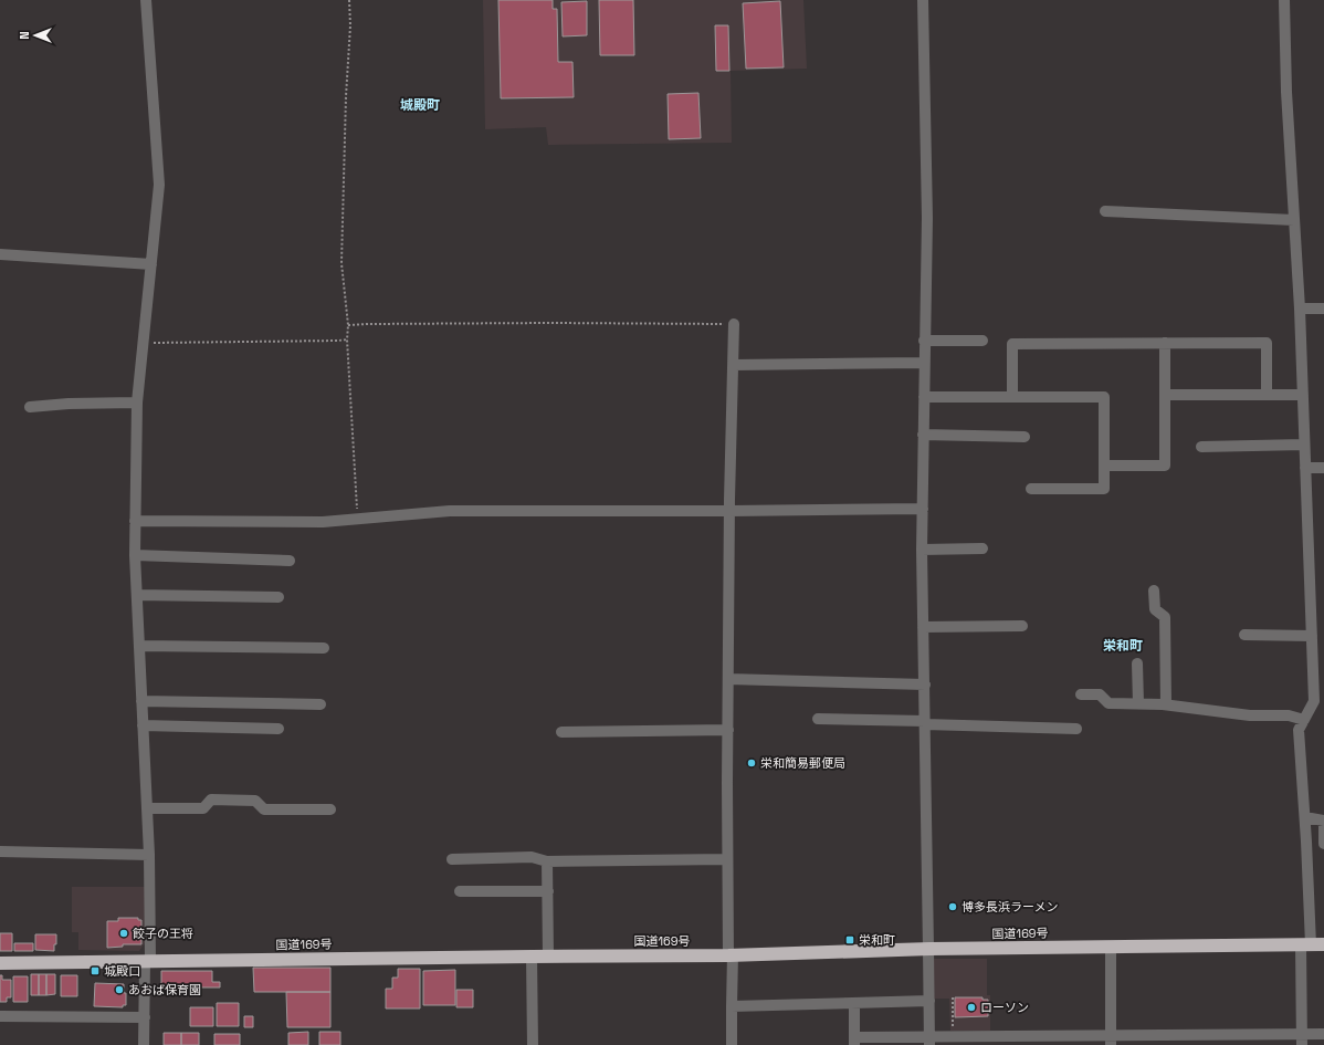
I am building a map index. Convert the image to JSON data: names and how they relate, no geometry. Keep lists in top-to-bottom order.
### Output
{
  "streets": {
    "highway": ["国道169号"]
  },
  "districts": ["城殿町", "栄和町"],
  "places": {
    "other": [
      "栄和簡易郵便局",
      "博多長浜ラーメン",
      "餃子の王将",
      "あおば保育園",
      "ローソン"
    ],
    "transit": ["栄和町", "城殿口"]
  },
  "north": "left"
}
